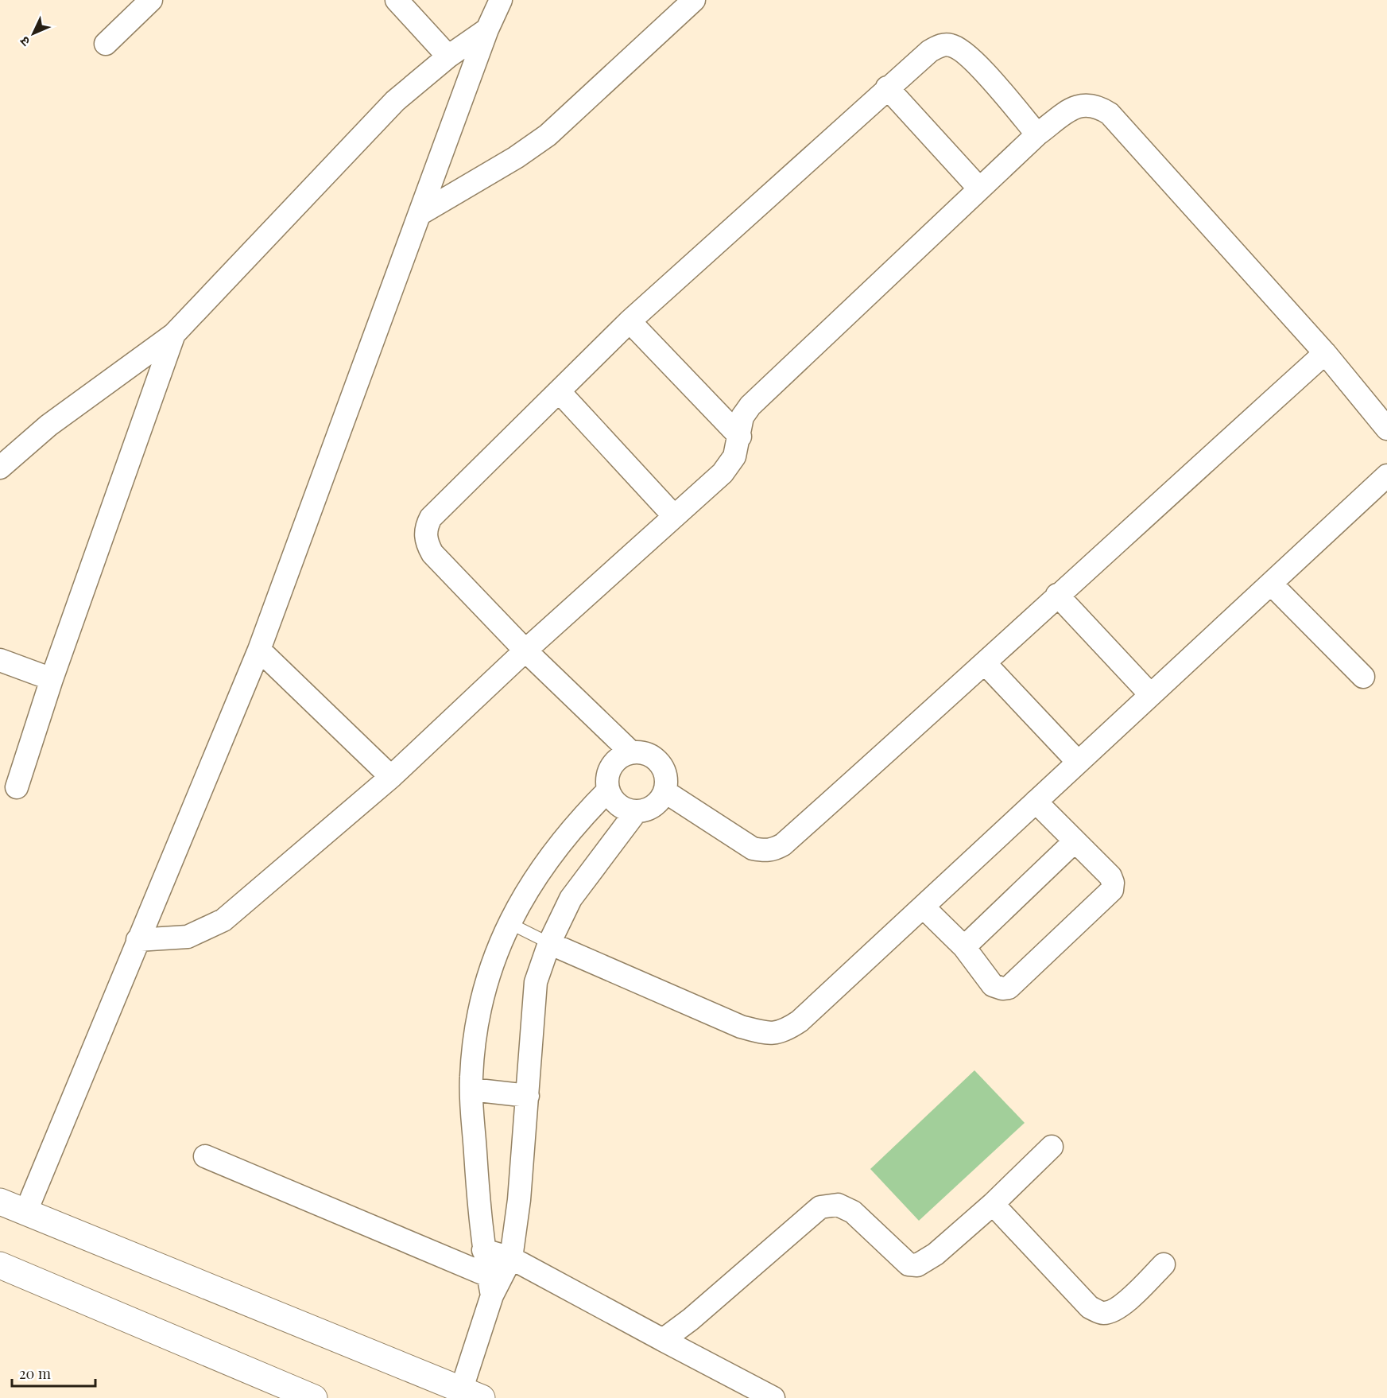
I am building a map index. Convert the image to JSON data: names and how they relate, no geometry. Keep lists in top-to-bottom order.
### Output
{
  "scale_bar": "20 m",
  "north": "bottom left"
}
